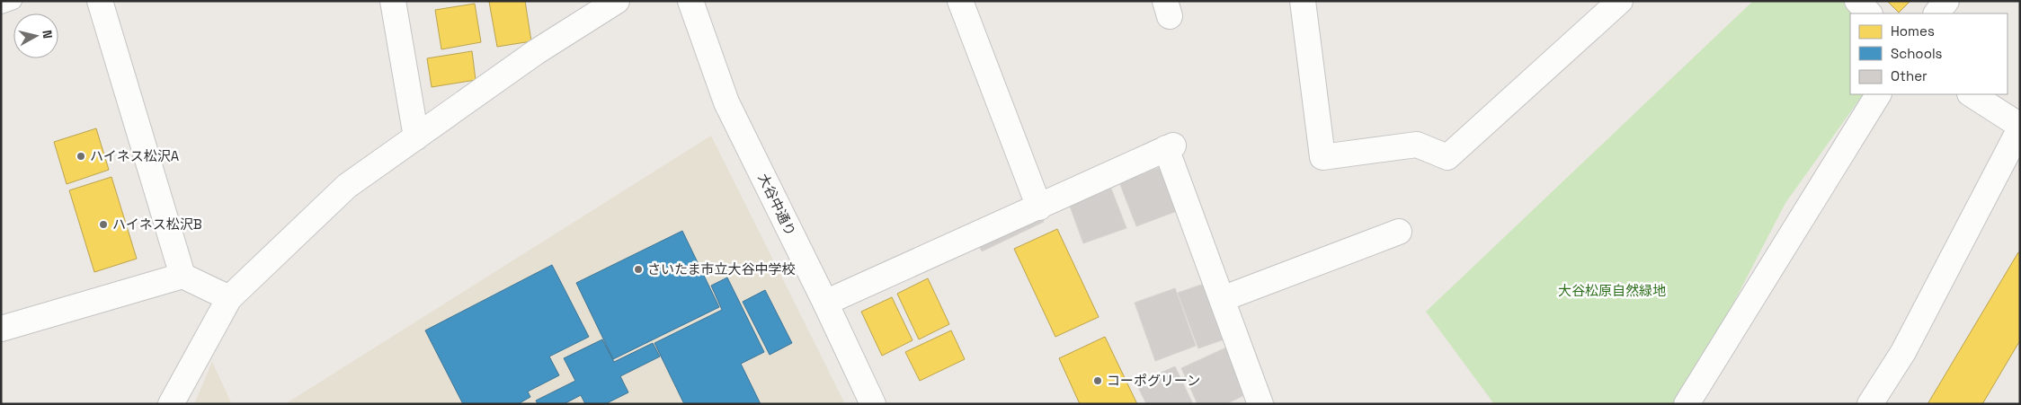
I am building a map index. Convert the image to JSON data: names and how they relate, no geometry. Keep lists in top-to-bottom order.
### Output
{
  "streets": {
    "street": ["大谷中通り"]
  },
  "parks": ["大谷松原自然緑地"],
  "places": [
    "ハイネス松沢A",
    "ハイネス松沢B",
    "さいたま市立大谷中学校",
    "コーポグリーン"
  ],
  "legend": ["Homes", "Schools", "Other"],
  "north": "right"
}
